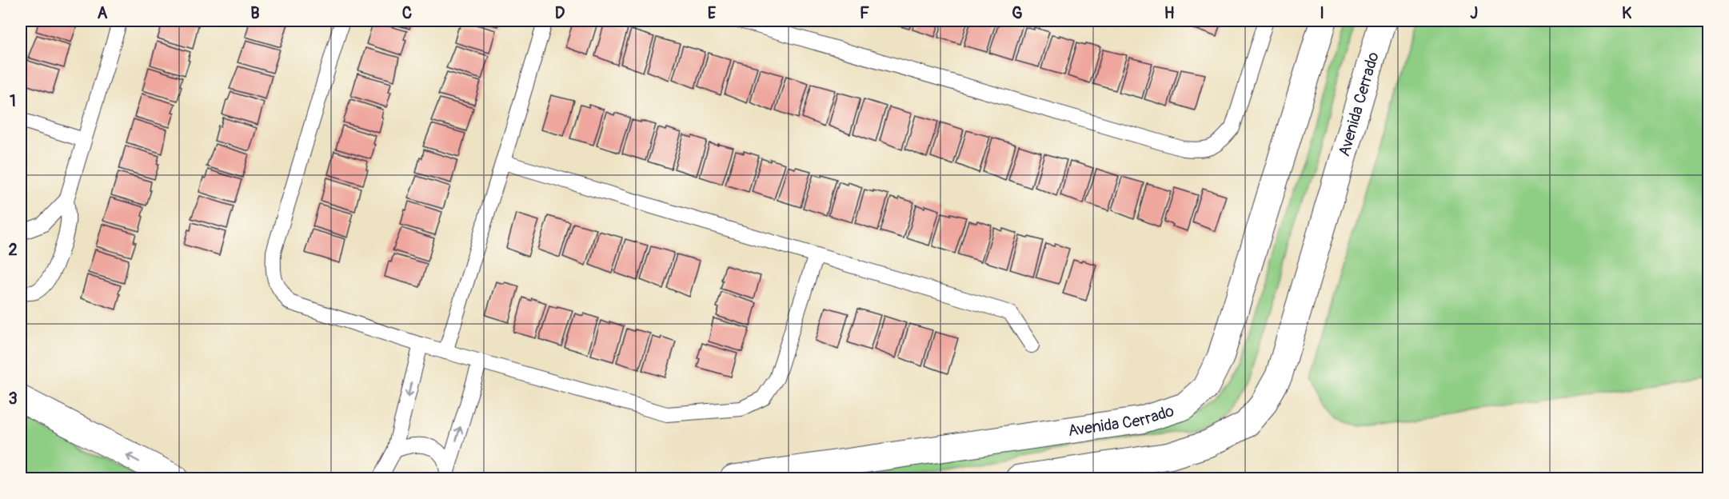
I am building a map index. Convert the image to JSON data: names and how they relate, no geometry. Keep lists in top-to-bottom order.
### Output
{
  "streets": {
    "street": ["Avenida Cerrado"]
  },
  "grid": {
    "columns": [
      "A",
      "B",
      "C",
      "D",
      "E",
      "F",
      "G",
      "H",
      "I",
      "J",
      "K"
    ],
    "rows": ["1", "2", "3"]
  }
}
